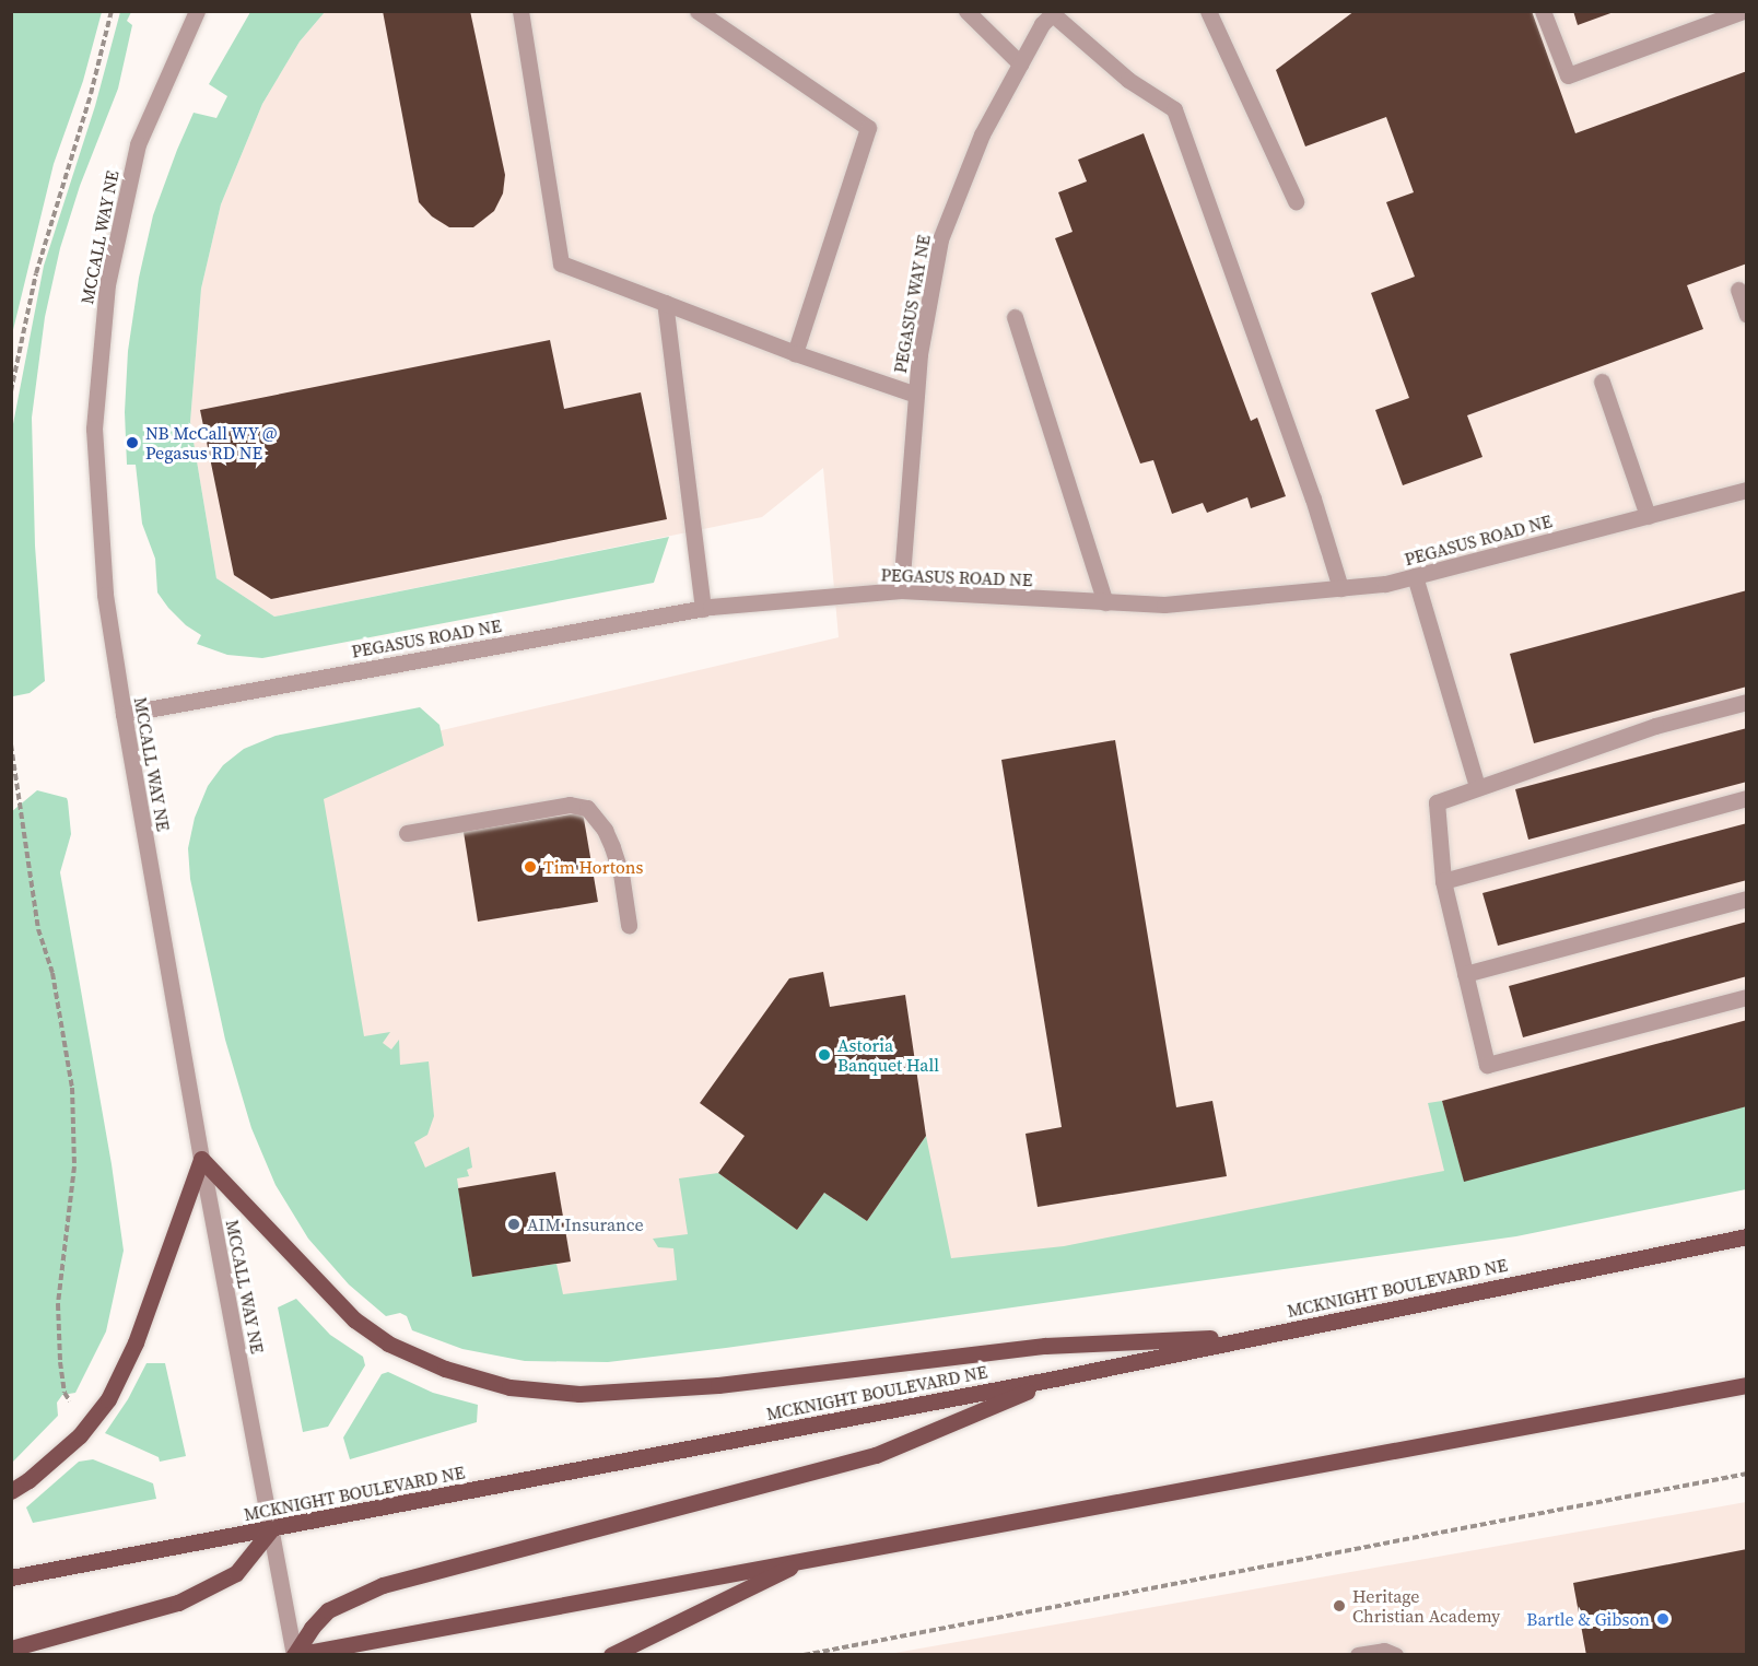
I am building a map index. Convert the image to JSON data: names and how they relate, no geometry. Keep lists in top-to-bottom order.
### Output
{
  "streets": {
    "main road": ["MCKNIGHT BOULEVARD NE"],
    "street": ["MCCALL WAY NE", "PEGASUS WAY NE", "PEGASUS ROAD NE"]
  },
  "crossings": [
    ["MCCALL WAY NE", "PEGASUS ROAD NE"],
    ["MCCALL WAY NE", "MCKNIGHT BOULEVARD NE"],
    ["PEGASUS WAY NE", "PEGASUS ROAD NE"]
  ],
  "places": [
    "NB McCall WY @ Pegasus RD NE",
    "Tim Hortons",
    "Astoria Banquet Hall",
    "AIM Insurance",
    "Heritage Christian Academy",
    "Bartle & Gibson"
  ]
}
